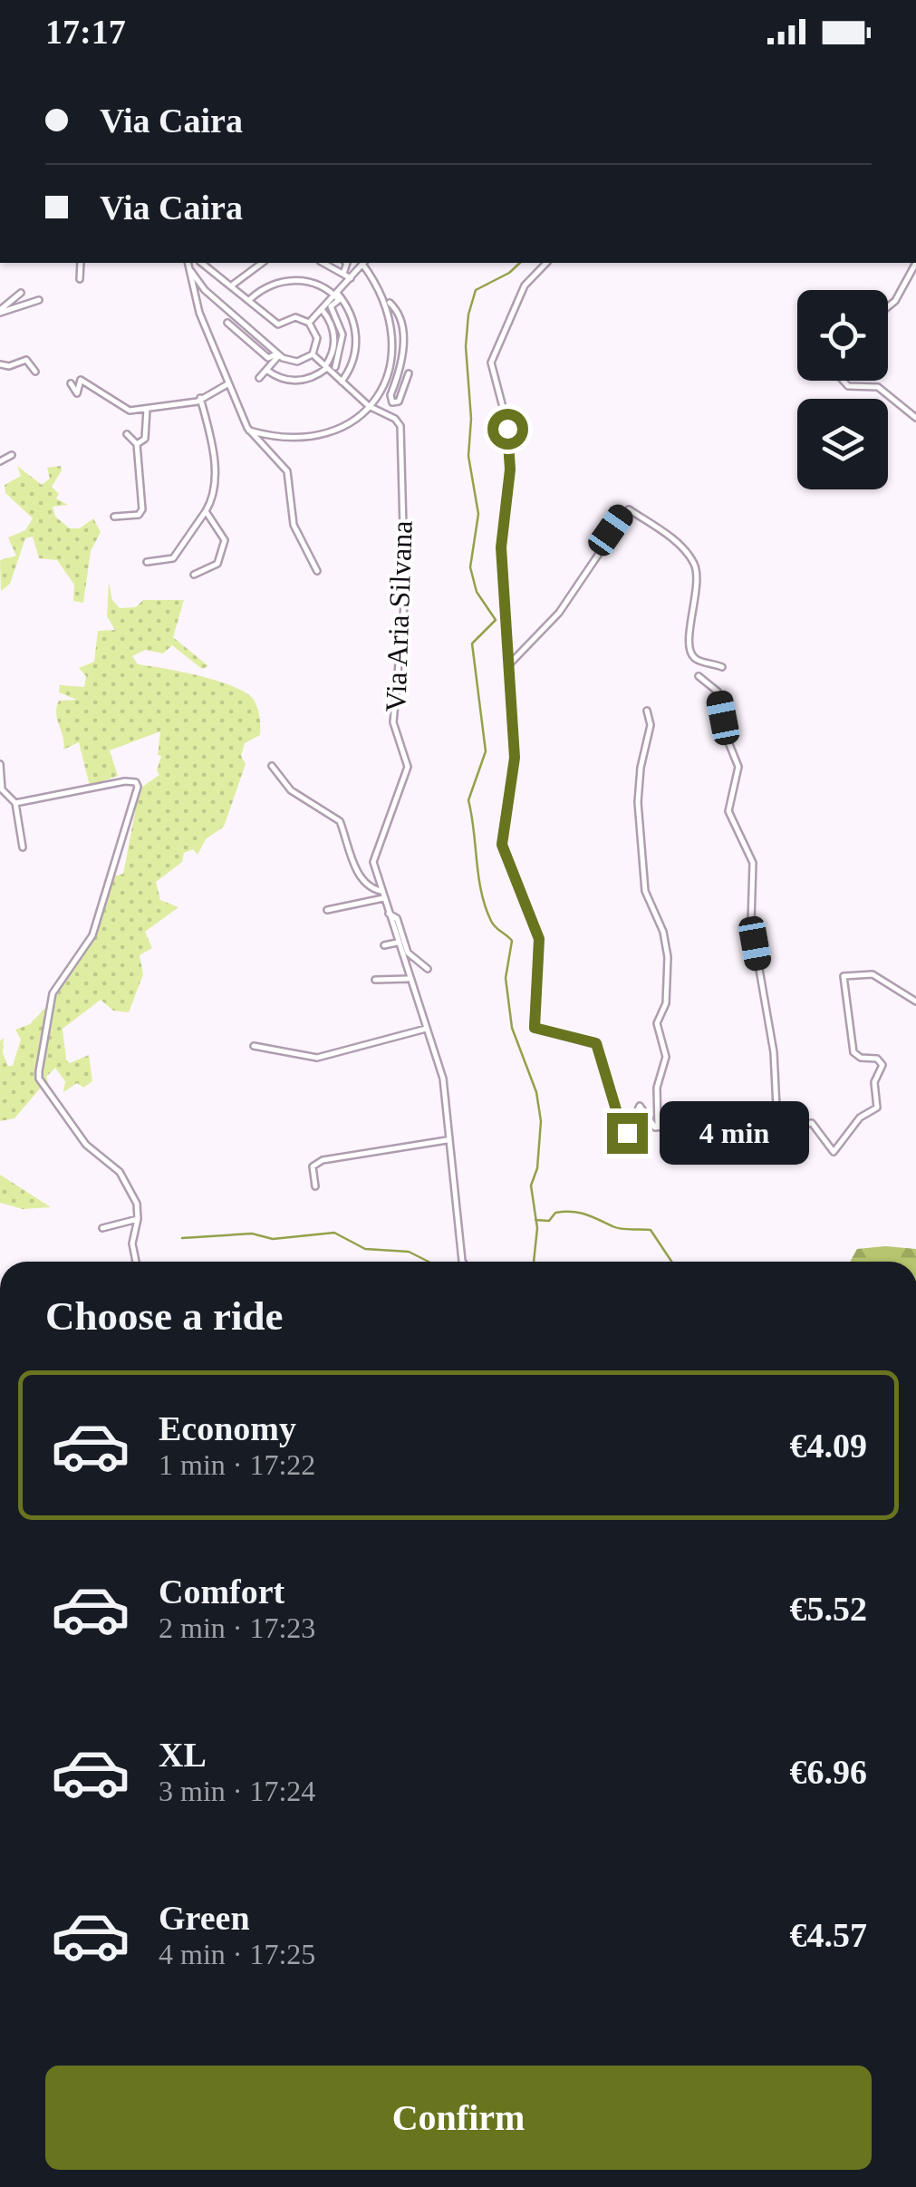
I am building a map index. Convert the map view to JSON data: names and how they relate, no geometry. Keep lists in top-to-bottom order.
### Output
{
  "streets": {
    "street": ["Via Aria Silvana"]
  },
  "page": {
    "status": "17:17",
    "banner": ["Via Caira", "Via Caira"],
    "bubble": "4 min",
    "heading": "Choose a ride",
    "list": [
      {
        "name": "Economy",
        "note": "1 min · 17:22",
        "value": "€4.09"
      },
      {
        "name": "Comfort",
        "note": "2 min · 17:23",
        "value": "€5.52"
      },
      {
        "name": "XL",
        "note": "3 min · 17:24",
        "value": "€6.96"
      },
      {
        "name": "Green",
        "note": "4 min · 17:25",
        "value": "€4.57"
      }
    ],
    "buttons": "Confirm"
  }
}
